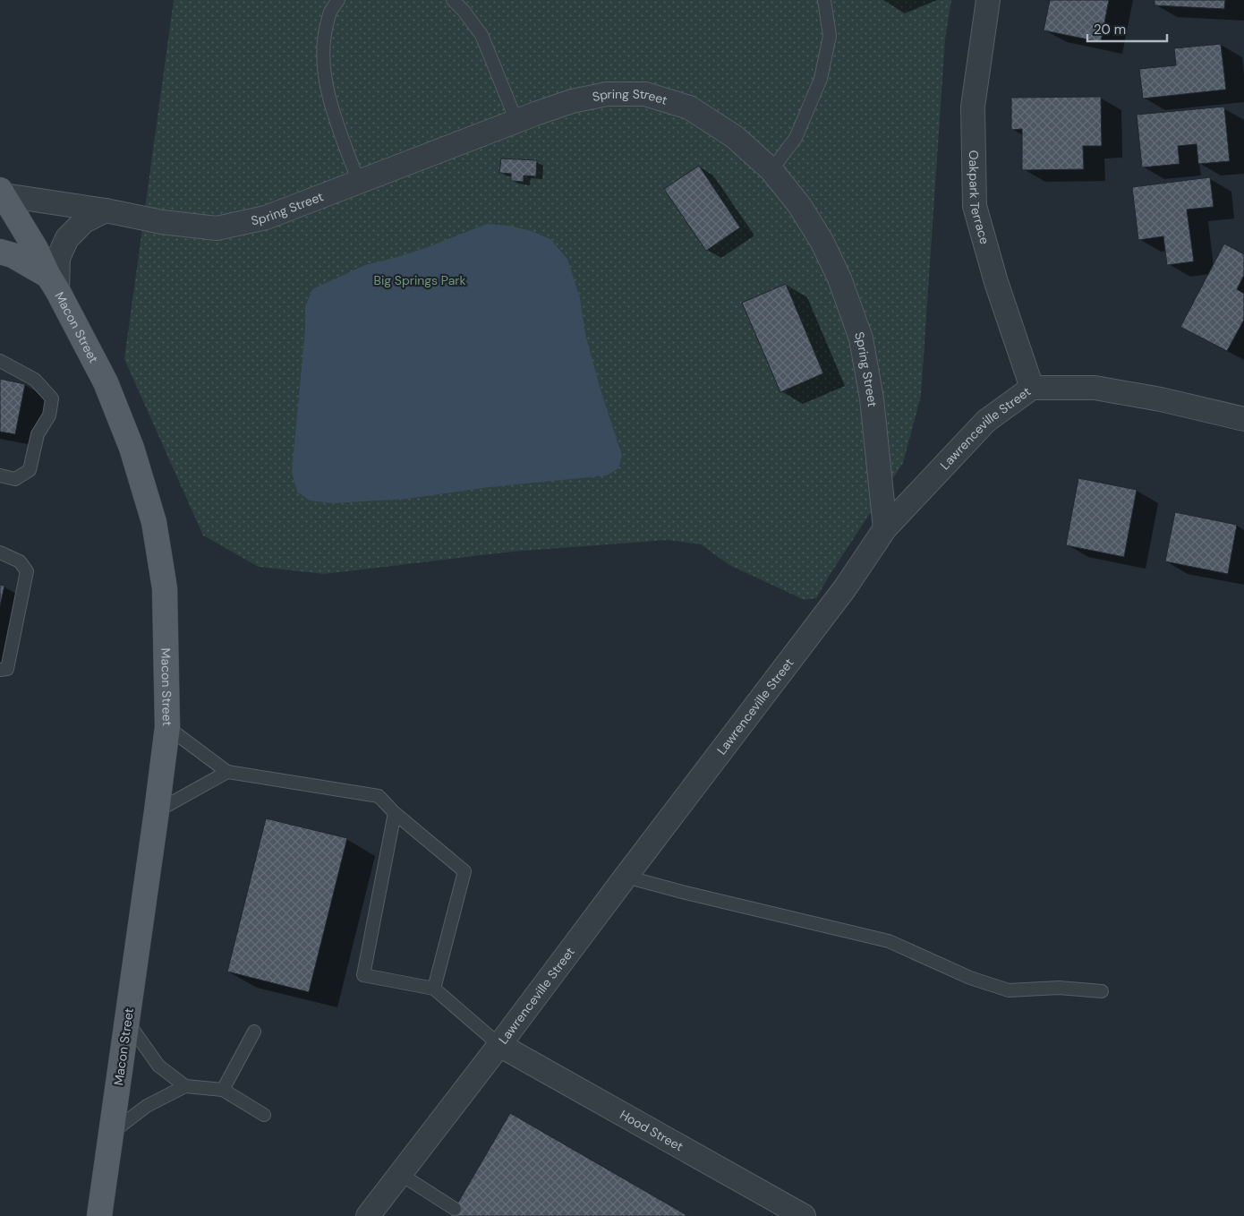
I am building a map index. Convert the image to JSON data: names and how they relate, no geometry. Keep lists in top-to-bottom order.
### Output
{
  "streets": {
    "main road": ["Macon Street"],
    "street": [
      "Spring Street",
      "Oakpark Terrace",
      "Lawrenceville Street",
      "Hood Street"
    ]
  },
  "crossings": [
    ["Spring Street", "Macon Street"],
    ["Spring Street", "Lawrenceville Street"],
    ["Oakpark Terrace", "Lawrenceville Street"],
    ["Lawrenceville Street", "Hood Street"]
  ],
  "parks": ["Big Springs Park"],
  "scale_bar": "20 m"
}
